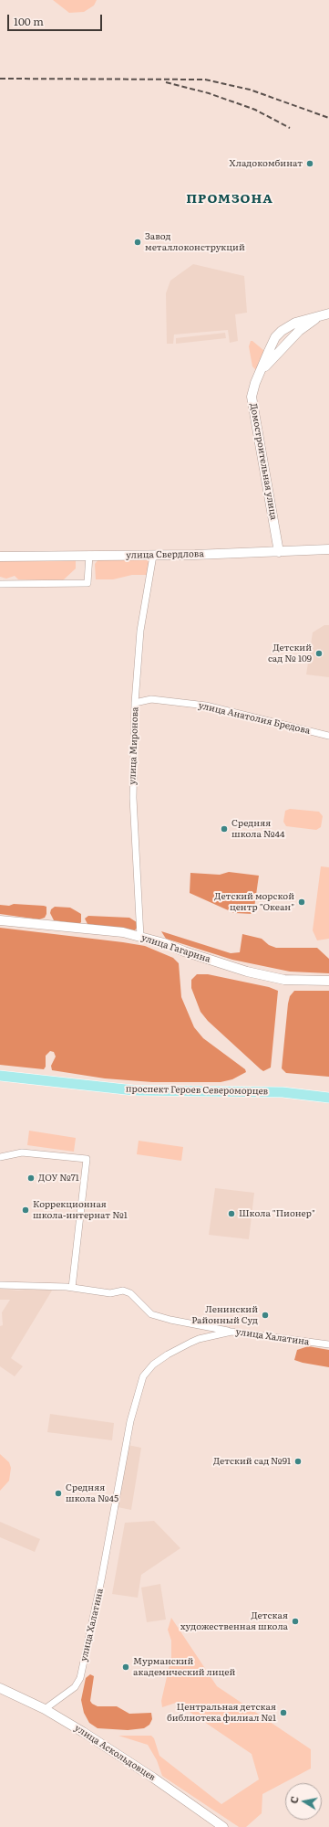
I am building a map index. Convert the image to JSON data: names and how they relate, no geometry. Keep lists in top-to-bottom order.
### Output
{
  "streets": {
    "main road": ["проспект Героев Североморцев"],
    "street": [
      "Домостроительная улица",
      "улица Свердлова",
      "улица Анатолия Бредова",
      "улица Миронова",
      "улица Гагарина",
      "улица Халатина",
      "улица Аскольдовцев"
    ]
  },
  "crossings": [
    ["Домостроительная улица", "улица Свердлова"],
    ["улица Свердлова", "улица Миронова"],
    ["улица Анатолия Бредова", "улица Миронова"],
    ["улица Миронова", "улица Гагарина"],
    ["улица Халатина", "улица Аскольдовцев"]
  ],
  "districts": ["ПРОМЗОНА"],
  "places": [
    "Хладокомбинат",
    "Завод металлоконструкций",
    "Детский сад № 109",
    "Средняя школа №44",
    "Детский морской центр \"Океан\"",
    "ДОУ №71",
    "Коррекционная школа-интернат №1",
    "Школа \"Пионер\"",
    "Ленинский Районный Суд",
    "Детский сад №91",
    "Средняя школа №45",
    "Детская художественная школа",
    "Мурманский академический лицей",
    "Центральная детская библиотека филиал №1"
  ],
  "scale_bar": "100 m",
  "north": "left"
}
